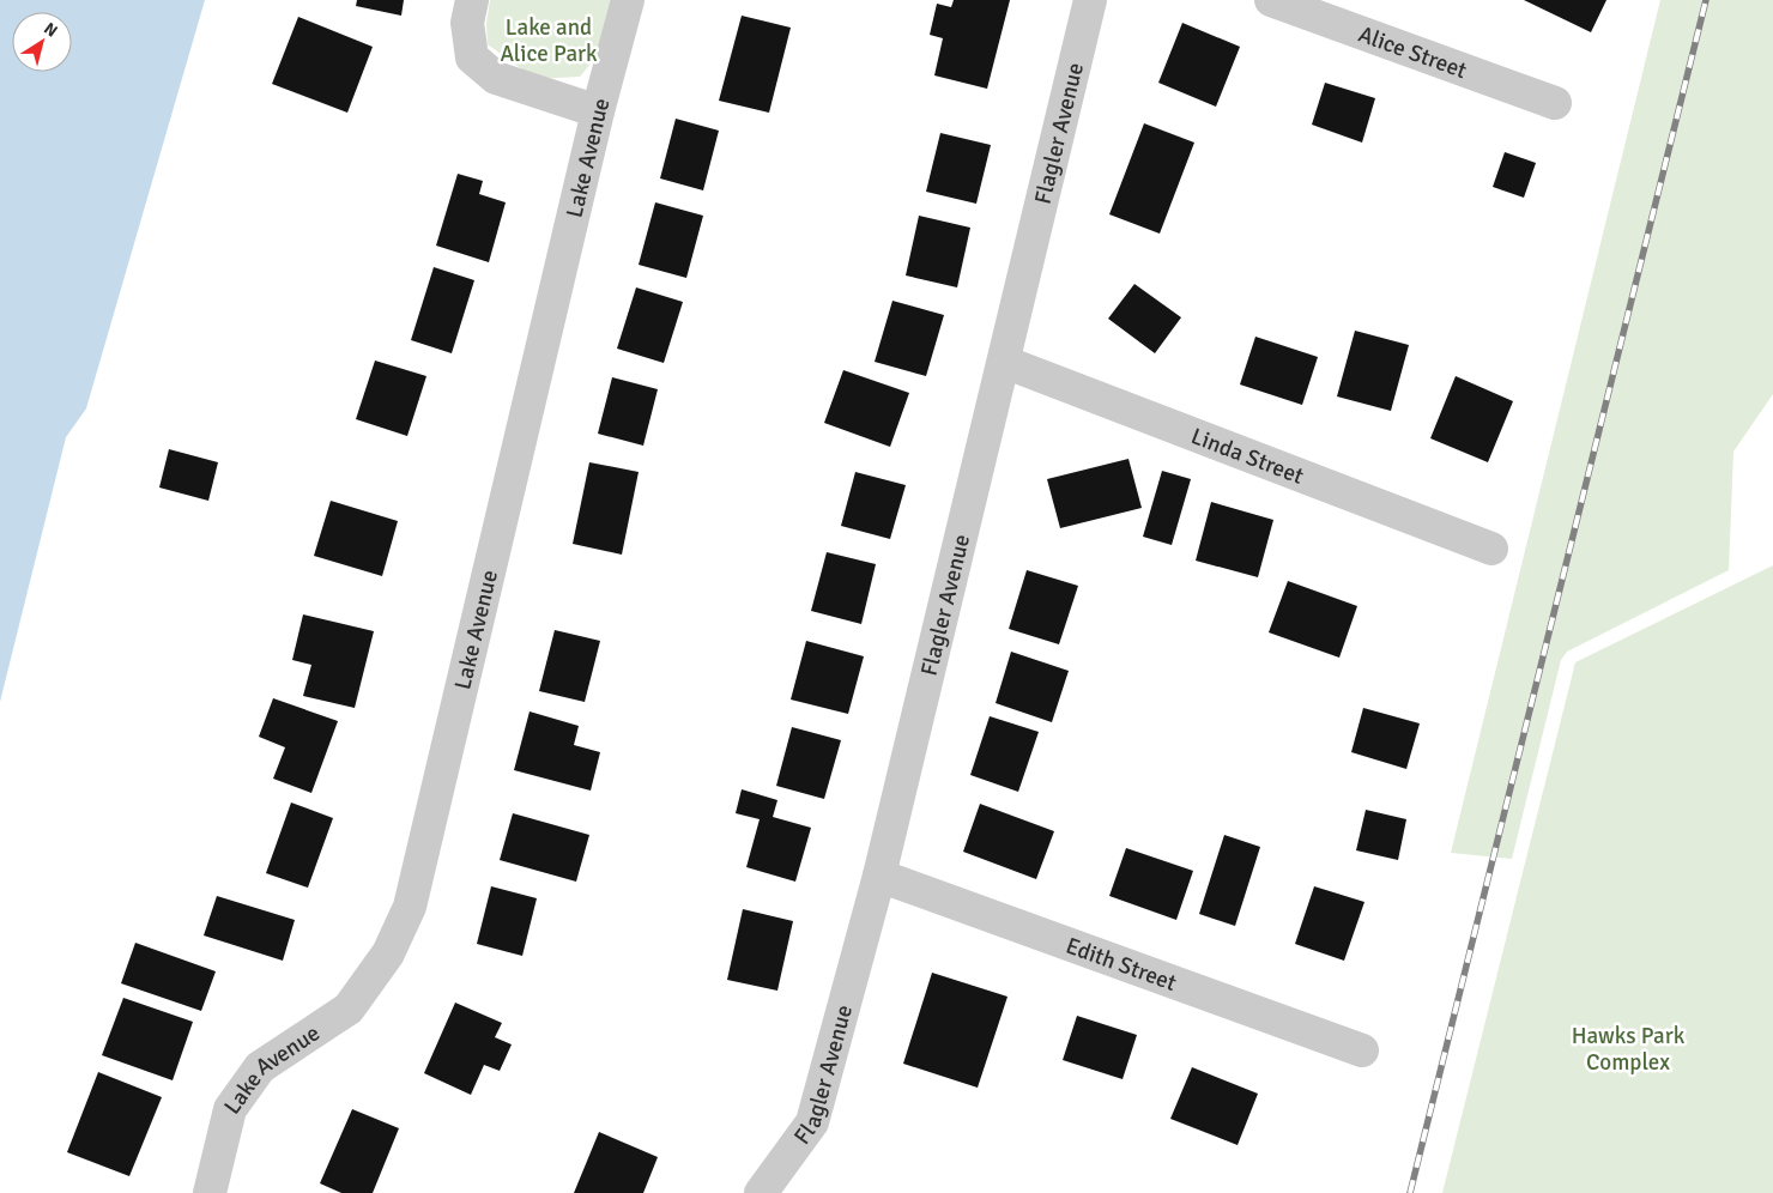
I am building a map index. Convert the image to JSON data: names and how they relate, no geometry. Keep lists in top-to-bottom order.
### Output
{
  "streets": {
    "street": [
      "Alice Street",
      "Flagler Avenue",
      "Lake Avenue",
      "Linda Street",
      "Edith Street"
    ]
  },
  "crossings": [
    ["Flagler Avenue", "Linda Street"],
    ["Flagler Avenue", "Edith Street"]
  ],
  "parks": ["Lake and Alice Park", "Hawks Park Complex"],
  "north": "top right"
}
